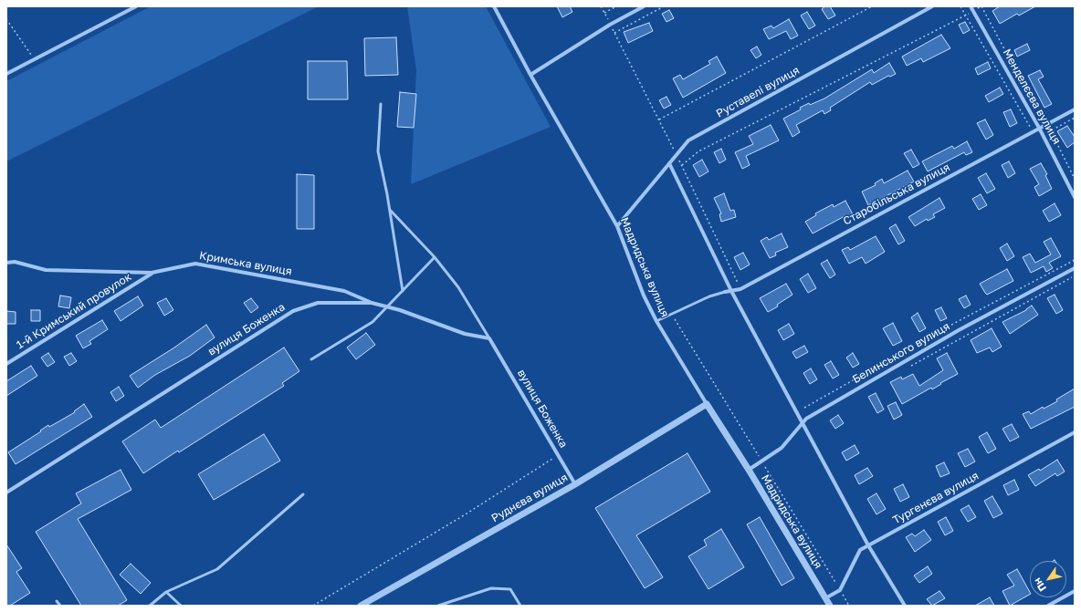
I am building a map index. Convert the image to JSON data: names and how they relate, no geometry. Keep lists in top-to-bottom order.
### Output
{
  "streets": {
    "street": [
      "Руставелі вулиця",
      "Менделєєва вулиця",
      "Старобільська вулиця",
      "Кримська вулиця",
      "Мадридська вулиця",
      "1-й Кримський провулок",
      "вулиця Боженка",
      "Белинського вулиця",
      "Руднєва вулиця",
      "Тургенєва вулиця"
    ]
  },
  "crossings": [
    ["Руставелі вулиця", "Мадридська вулиця"],
    ["Менделєєва вулиця", "Старобільська вулиця"],
    ["Кримська вулиця", "1-й Кримський провулок"],
    ["Кримська вулиця", "вулиця Боженка"],
    ["Мадридська вулиця", "Белинського вулиця"],
    ["Мадридська вулиця", "Руднєва вулиця"],
    ["вулиця Боженка", "Руднєва вулиця"]
  ],
  "north": "bottom left"
}
